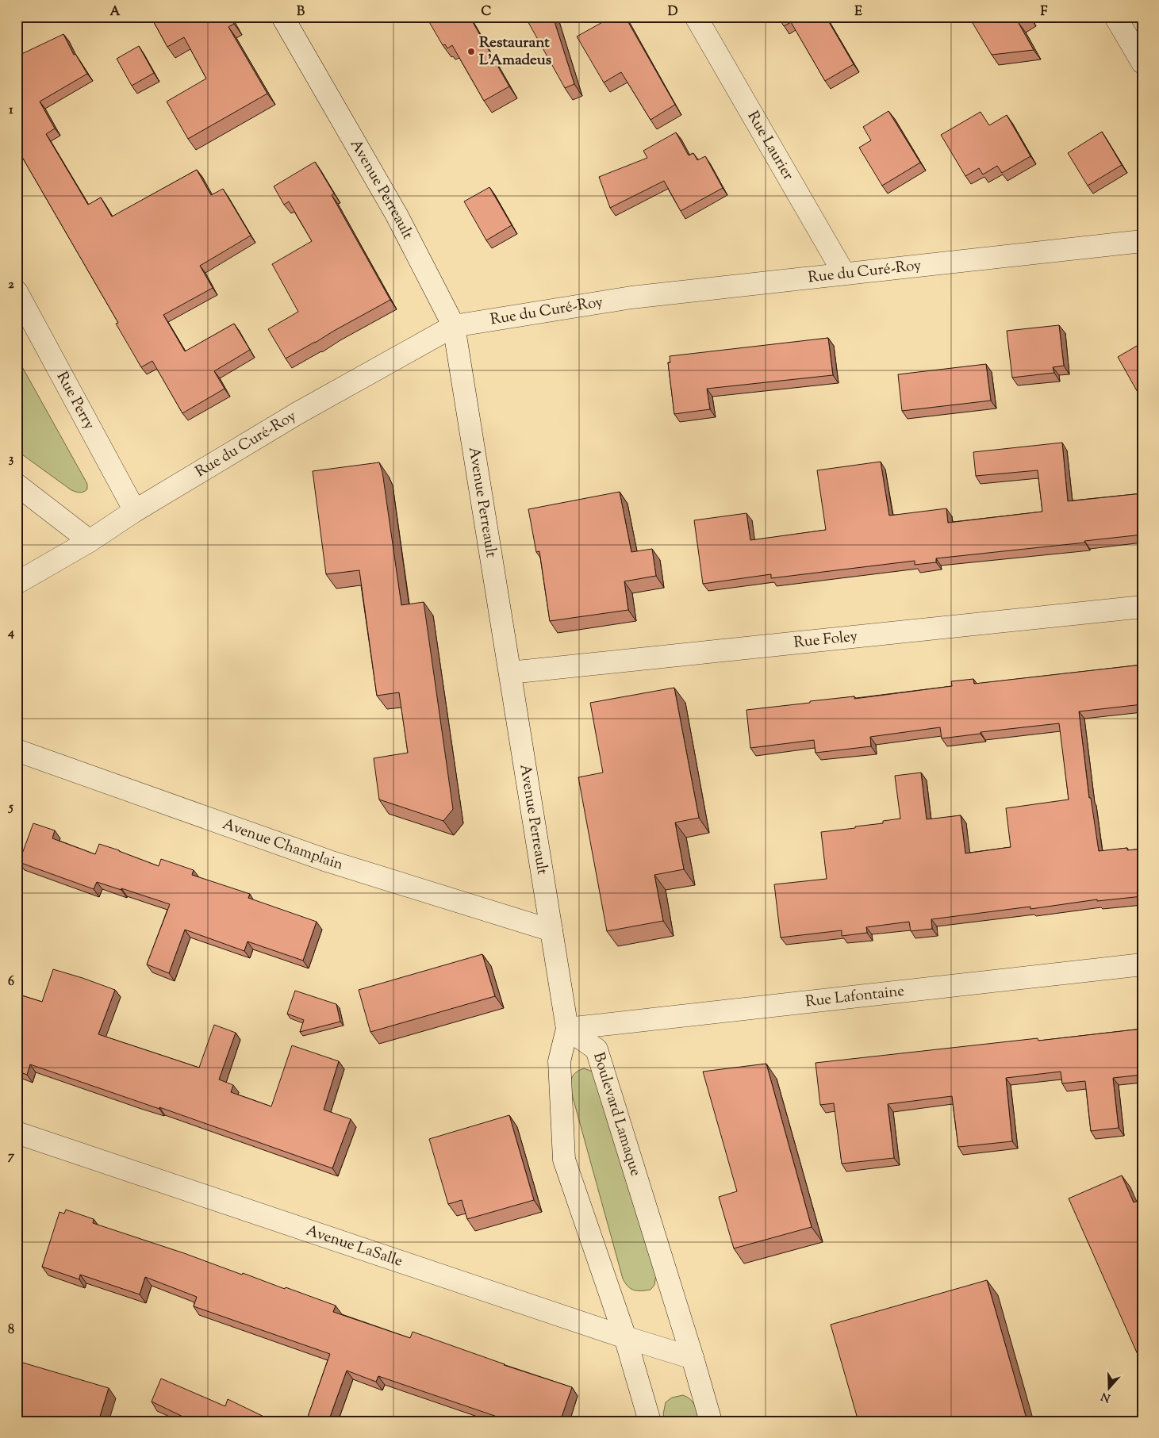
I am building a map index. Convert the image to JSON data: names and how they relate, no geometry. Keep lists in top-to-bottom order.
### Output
{
  "streets": {
    "street": [
      "Rue Laurier",
      "Avenue Perreault",
      "Rue du Curé-Roy",
      "Rue Perry",
      "Rue Foley",
      "Avenue Champlain",
      "Rue Lafontaine",
      "Boulevard Lamaque",
      "Avenue LaSalle"
    ]
  },
  "crossings": [
    ["Rue Laurier", "Rue du Curé-Roy"],
    ["Avenue Perreault", "Rue du Curé-Roy"],
    ["Avenue Perreault", "Rue Foley"],
    ["Avenue Perreault", "Avenue Champlain"],
    ["Avenue Perreault", "Rue Lafontaine"],
    ["Avenue Perreault", "Boulevard Lamaque"],
    ["Rue du Curé-Roy", "Rue Perry"],
    ["Rue Lafontaine", "Boulevard Lamaque"],
    ["Boulevard Lamaque", "Avenue LaSalle"]
  ],
  "places": ["Restaurant L'Amadeus"],
  "north": "bottom",
  "grid": {
    "columns": [
      "A",
      "B",
      "C",
      "D",
      "E",
      "F"
    ],
    "rows": [
      "1",
      "2",
      "3",
      "4",
      "5",
      "6",
      "7",
      "8"
    ]
  }
}
